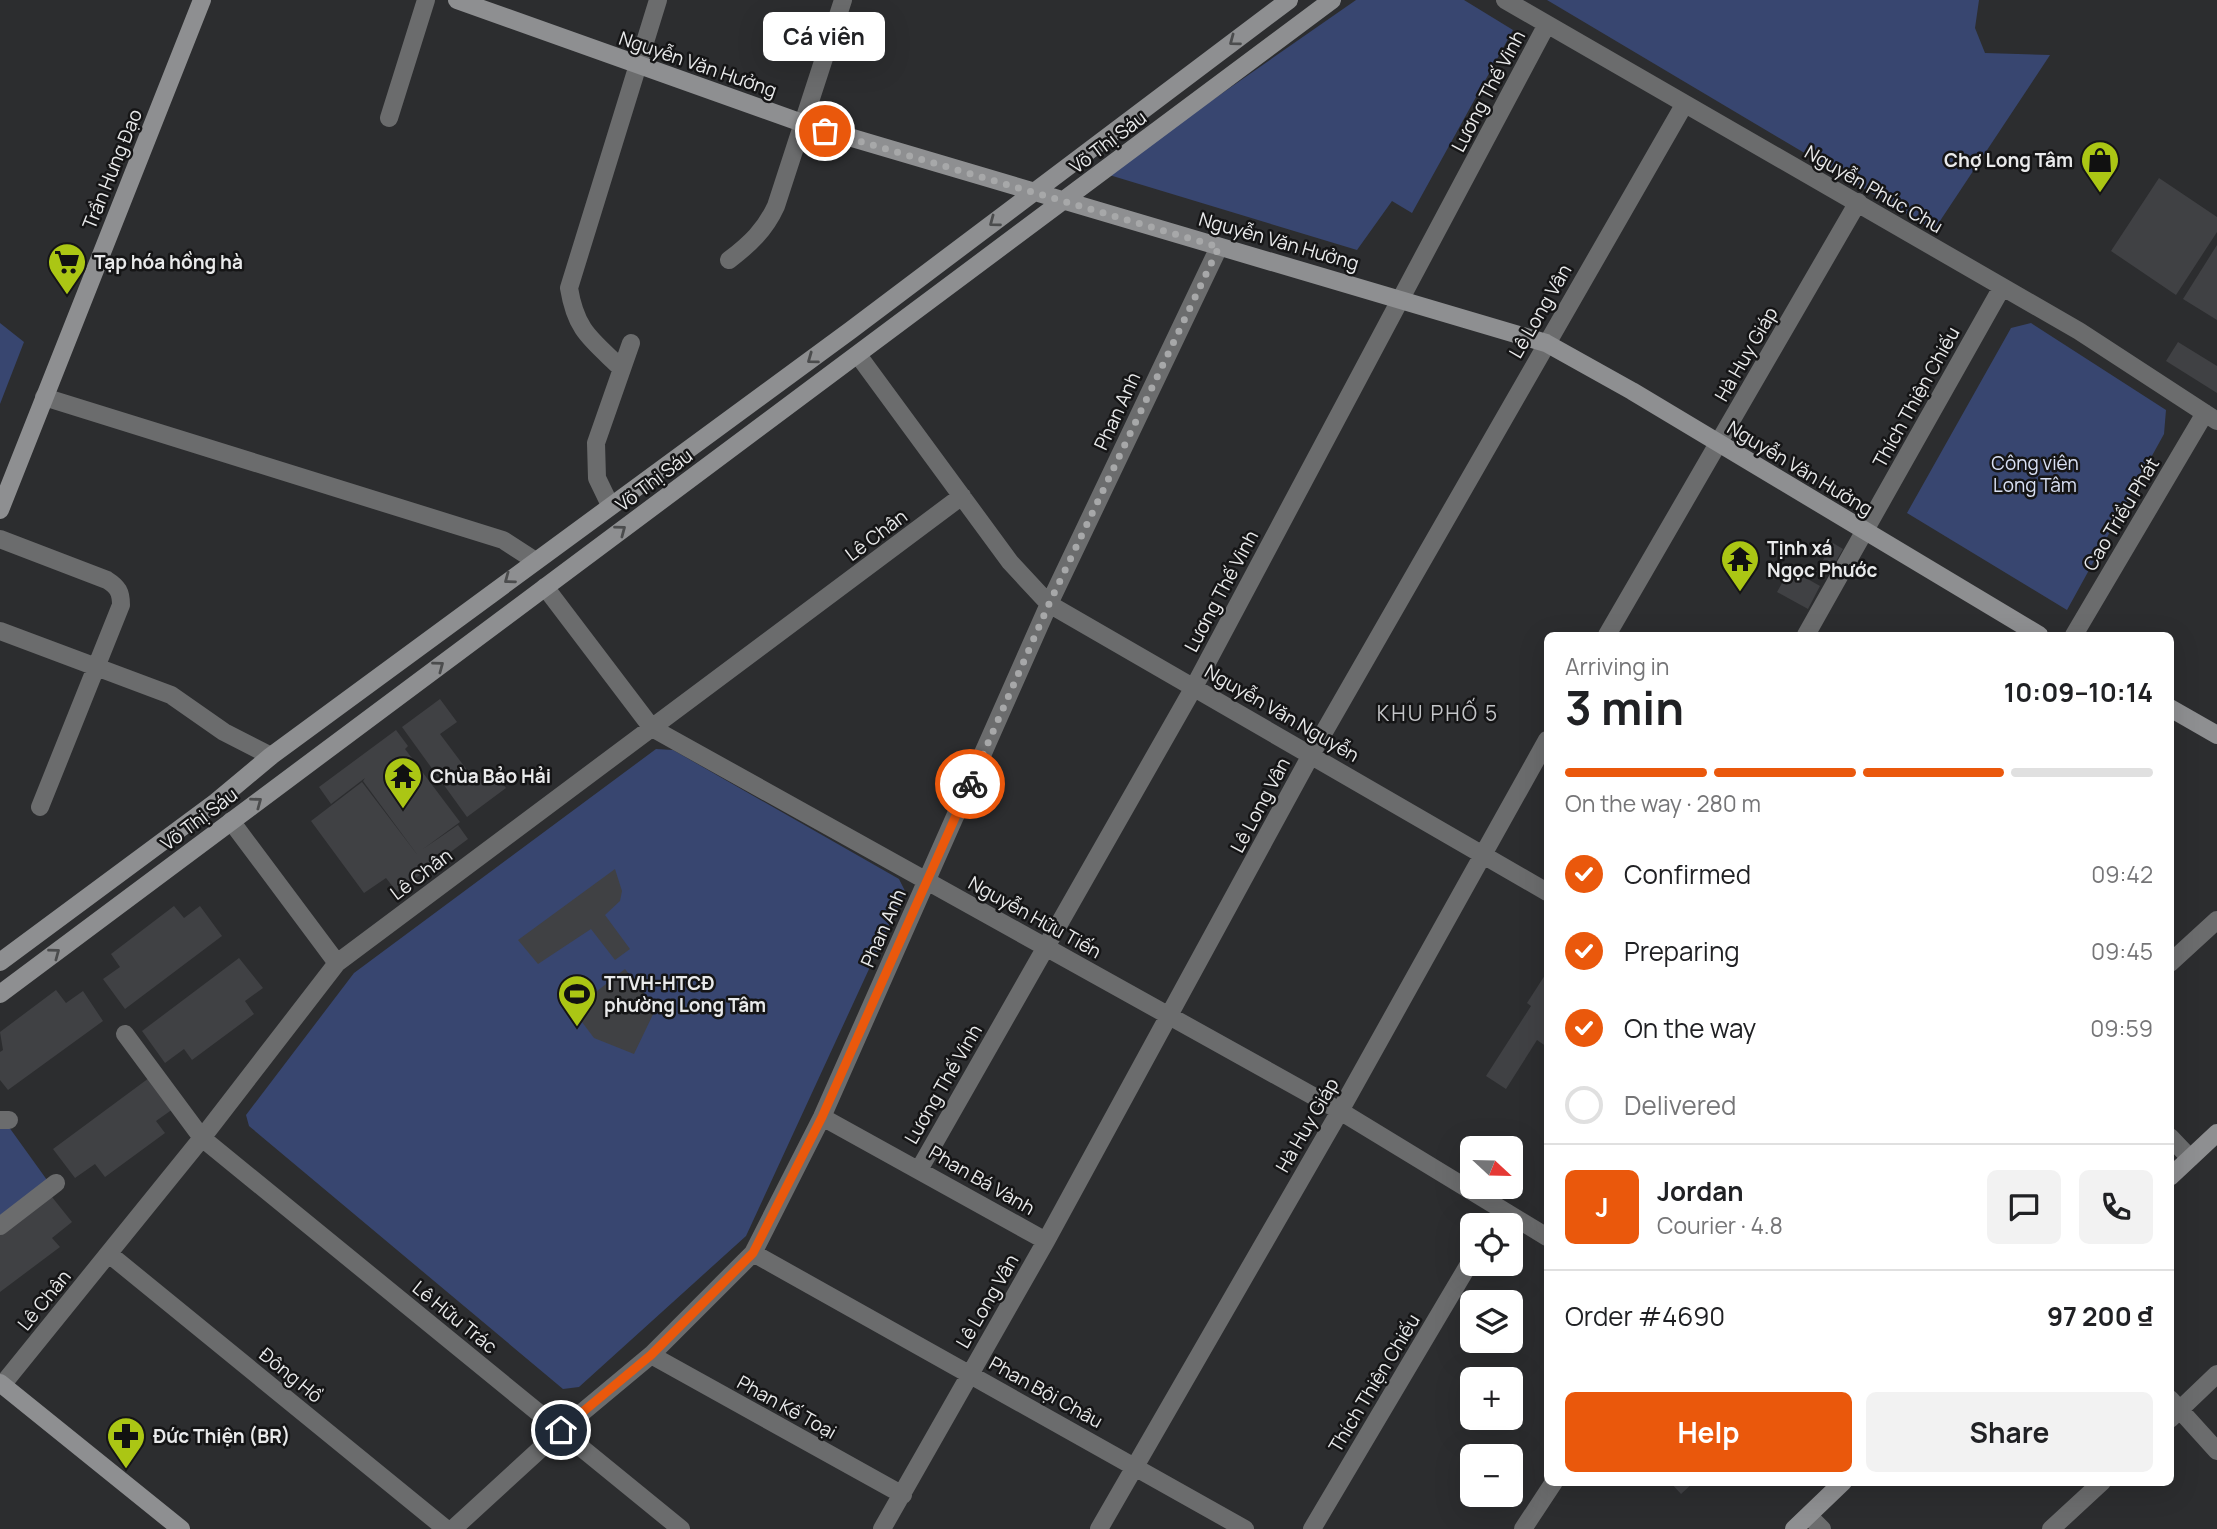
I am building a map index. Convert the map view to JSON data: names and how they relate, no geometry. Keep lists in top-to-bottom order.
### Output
{
  "streets": {
    "main road": ["Nguyễn Văn Hưởng", "Võ Thị Sáu", "Trần Hưng Đạo"],
    "street": [
      "Lương Thế Vinh",
      "Nguyễn Phúc Chu",
      "Lê Long Vân",
      "Hà Huy Giáp",
      "Thích Thiện Chiếu",
      "Phan Anh",
      "Cao Triều Phát",
      "Lê Chân",
      "Nguyễn Văn Nguyễn",
      "Nguyễn Hữu Tiến",
      "Phan Bá Vành",
      "Lê Hữu Trác",
      "Đông Hồ",
      "Phan Bội Châu",
      "Phan Kế Toại"
    ]
  },
  "crossings": [
    ["Nguyễn Văn Hưởng", "Lương Thế Vinh"],
    ["Nguyễn Văn Hưởng", "Võ Thị Sáu"],
    ["Nguyễn Văn Hưởng", "Lê Long Vân"],
    ["Nguyễn Văn Hưởng", "Hà Huy Giáp"],
    ["Nguyễn Văn Hưởng", "Thích Thiện Chiếu"],
    ["Nguyễn Văn Hưởng", "Phan Anh"],
    ["Lương Thế Vinh", "Nguyễn Phúc Chu"],
    ["Lương Thế Vinh", "Nguyễn Văn Nguyễn"],
    ["Lương Thế Vinh", "Nguyễn Hữu Tiến"],
    ["Lương Thế Vinh", "Phan Bá Vành"],
    ["Võ Thị Sáu", "Nguyễn Văn Nguyễn"],
    ["Võ Thị Sáu", "Nguyễn Hữu Tiến"],
    ["Nguyễn Phúc Chu", "Lê Long Vân"],
    ["Nguyễn Phúc Chu", "Hà Huy Giáp"],
    ["Nguyễn Phúc Chu", "Thích Thiện Chiếu"],
    ["Nguyễn Phúc Chu", "Cao Triều Phát"],
    ["Lê Long Vân", "Nguyễn Văn Nguyễn"],
    ["Lê Long Vân", "Nguyễn Hữu Tiến"],
    ["Lê Long Vân", "Phan Bá Vành"],
    ["Lê Long Vân", "Phan Bội Châu"],
    ["Lê Long Vân", "Phan Kế Toại"],
    ["Hà Huy Giáp", "Nguyễn Văn Nguyễn"],
    ["Hà Huy Giáp", "Nguyễn Hữu Tiến"],
    ["Hà Huy Giáp", "Phan Bội Châu"],
    ["Phan Anh", "Nguyễn Văn Nguyễn"],
    ["Phan Anh", "Nguyễn Hữu Tiến"],
    ["Phan Anh", "Phan Bá Vành"],
    ["Phan Anh", "Lê Hữu Trác"],
    ["Phan Anh", "Phan Bội Châu"],
    ["Phan Anh", "Phan Kế Toại"],
    ["Lê Chân", "Nguyễn Văn Nguyễn"],
    ["Lê Chân", "Nguyễn Hữu Tiến"],
    ["Lê Chân", "Lê Hữu Trác"],
    ["Lê Chân", "Đông Hồ"]
  ],
  "districts": ["KHU PHỐ 5"],
  "parks": ["Công viên Long Tâm"],
  "places": {
    "other": ["Cá viên"],
    "shop": ["Chợ Long Tâm"],
    "supermarket": ["Tạp hóa hồng hà"],
    "temple": ["Tịnh xá Ngọc Phước", "Chùa Bảo Hải"],
    "sports": ["TTVH-HTCĐ phường Long Tâm"],
    "pharmacy": ["Đức Thiện (BR)"]
  },
  "north": "right",
  "page": {
    "bubble": "Cá viên",
    "heading": ["3 min", "Arriving in", "10:09–10:14"],
    "panel": [
      "Jordan",
      "Courier · 4.8",
      "Order #4690",
      "97 200 ₫"
    ],
    "bar": "On the way · 280 m",
    "list": [
      ["Confirmed", "09:42"],
      ["Preparing", "09:45"],
      ["On the way", "09:59"],
      "Delivered"
    ],
    "map_buttons": ["+", "−"],
    "round": "J",
    "buttons": ["Help", "Share"]
  }
}
